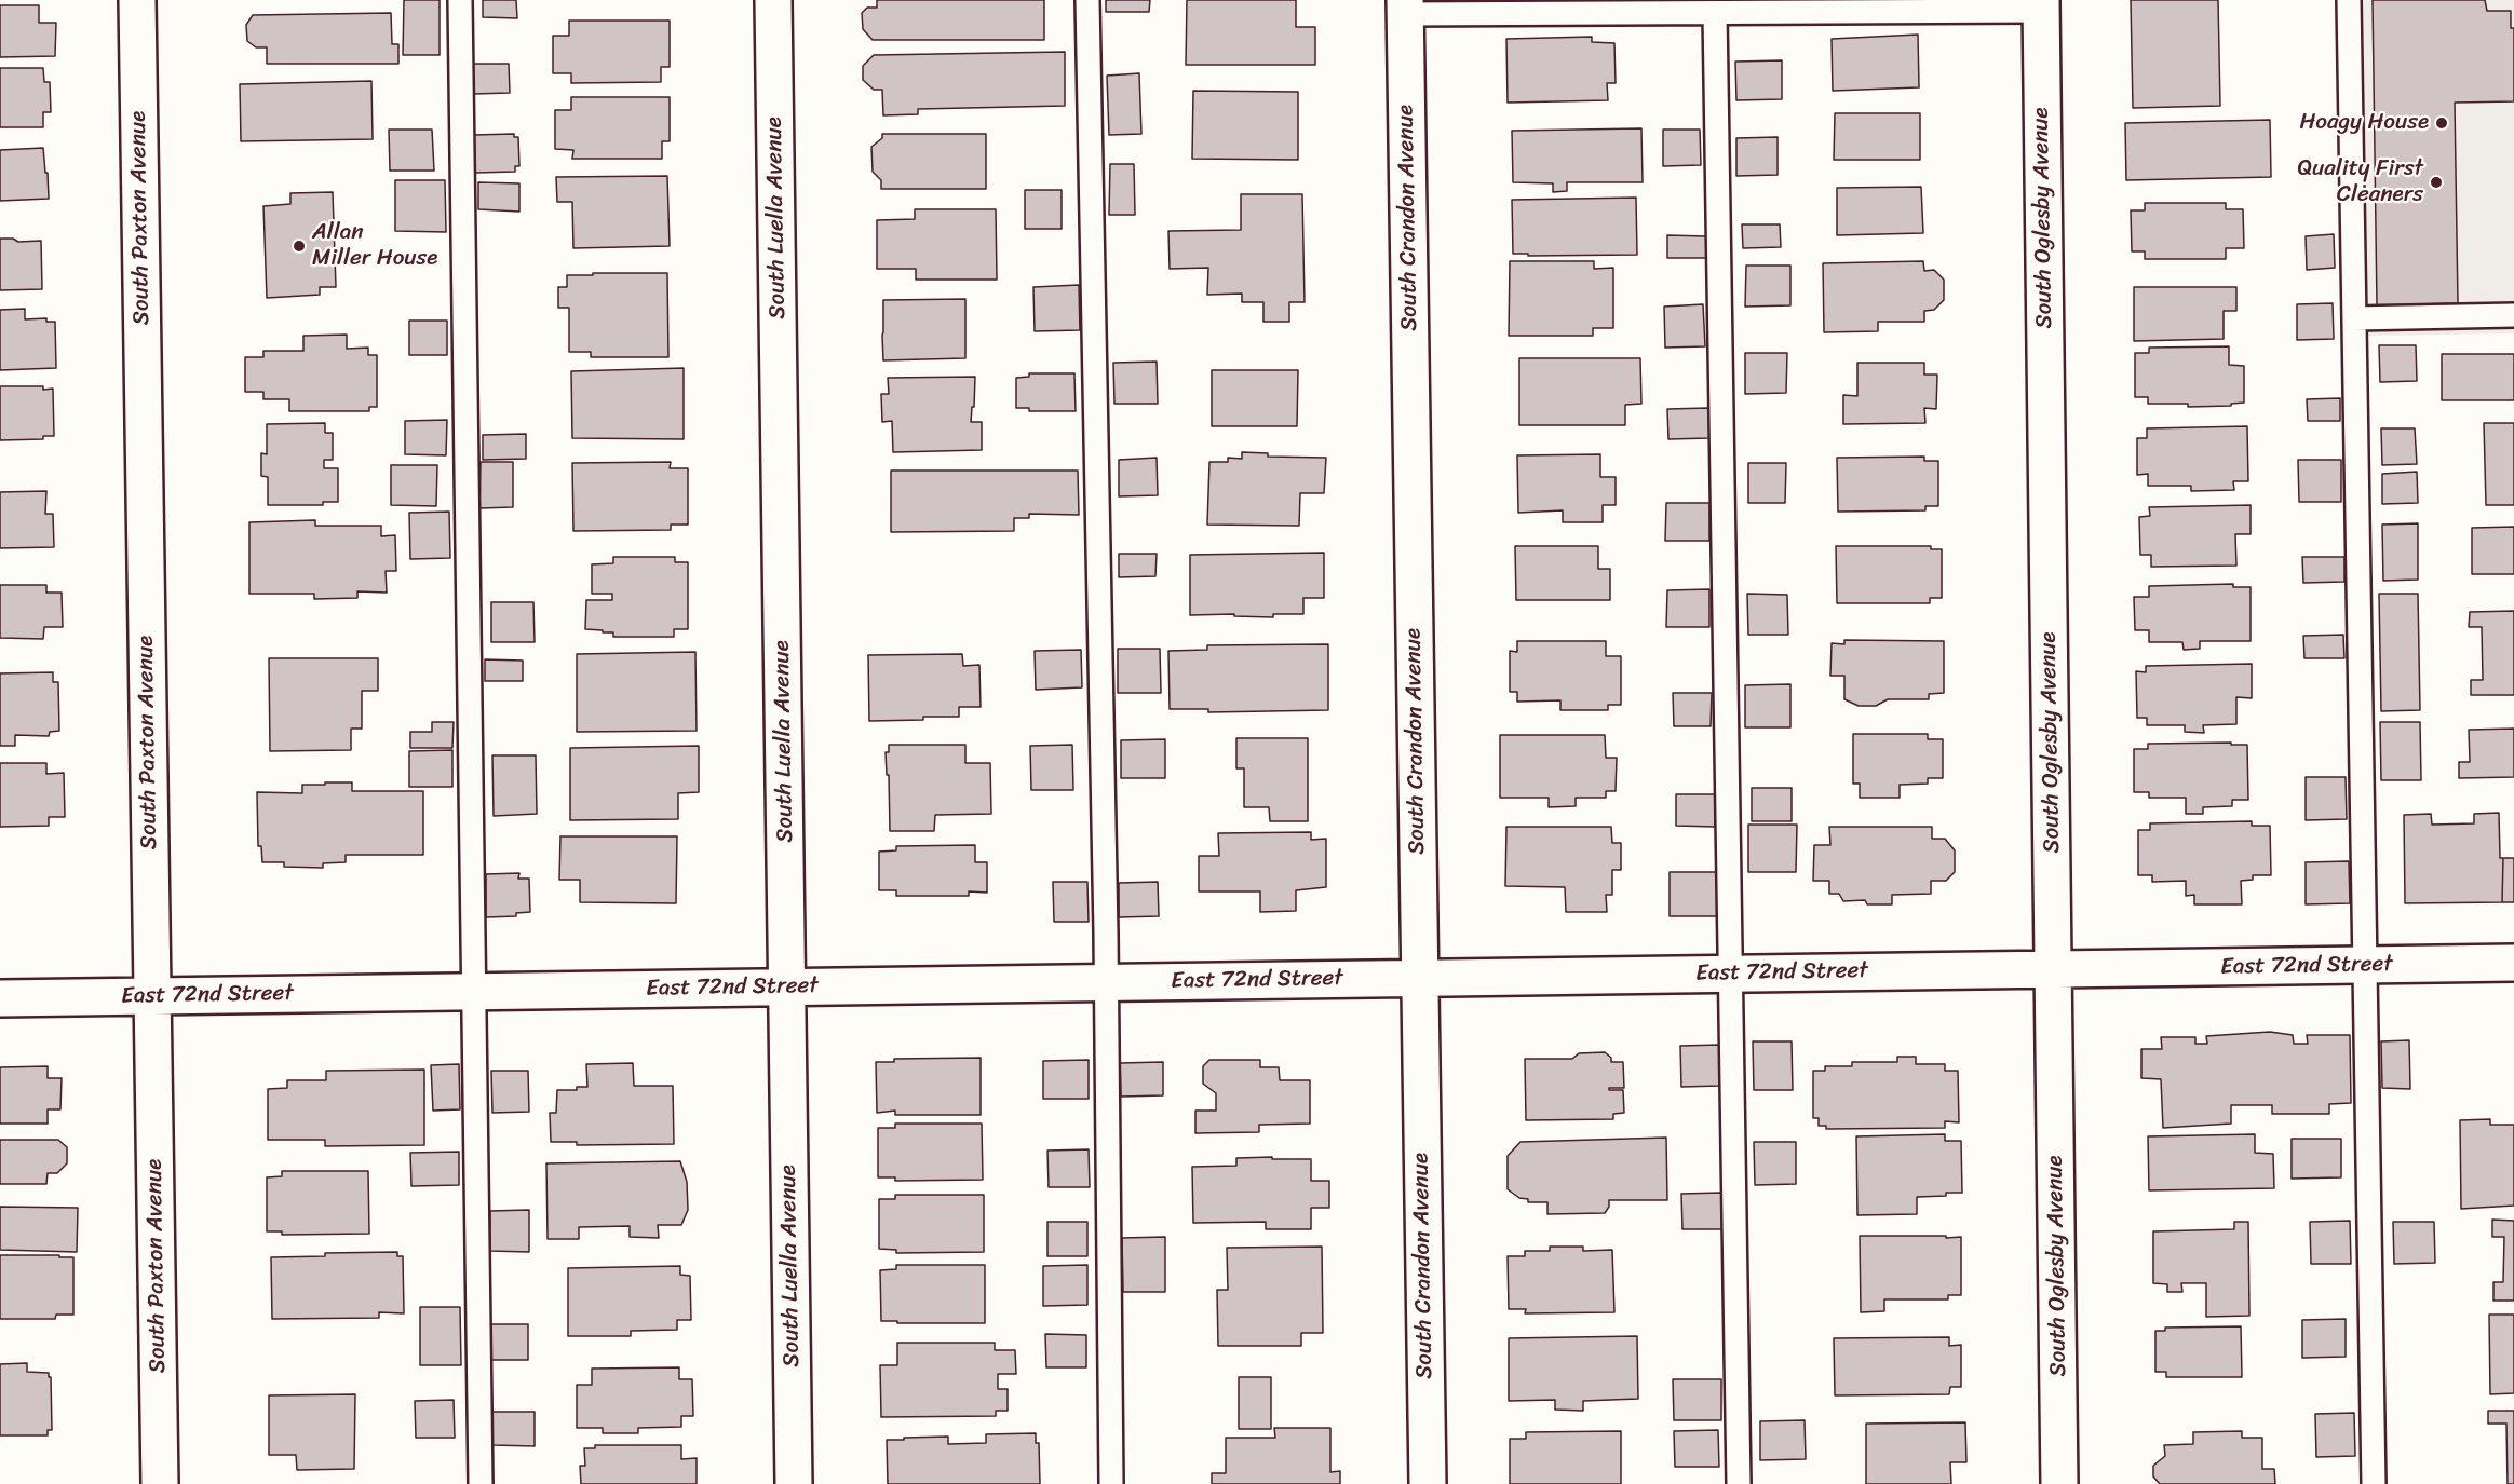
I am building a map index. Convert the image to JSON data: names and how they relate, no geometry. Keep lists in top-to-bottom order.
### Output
{
  "streets": {
    "street": [
      "South Paxton Avenue",
      "South Luella Avenue",
      "South Crandon Avenue",
      "South Oglesby Avenue",
      "East 72nd Street"
    ]
  },
  "crossings": [
    ["South Paxton Avenue", "East 72nd Street"],
    ["South Luella Avenue", "East 72nd Street"],
    ["South Crandon Avenue", "East 72nd Street"],
    ["South Oglesby Avenue", "East 72nd Street"]
  ],
  "places": ["Hoagy House", "Quality First Cleaners", "Allan Miller House"]
}
